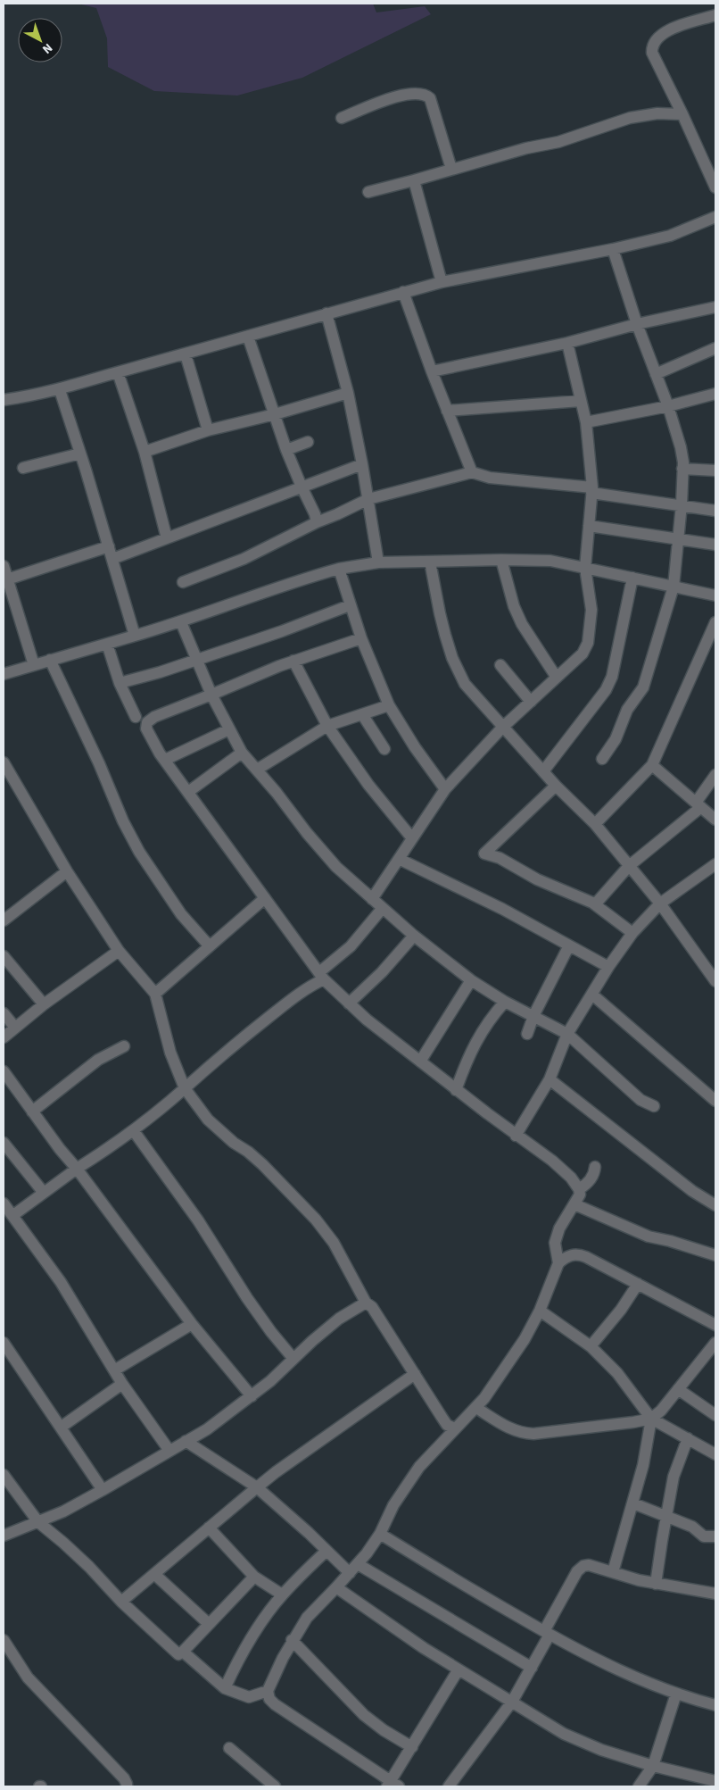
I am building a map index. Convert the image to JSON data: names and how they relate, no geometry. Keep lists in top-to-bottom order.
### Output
{
  "north": "bottom right"
}
